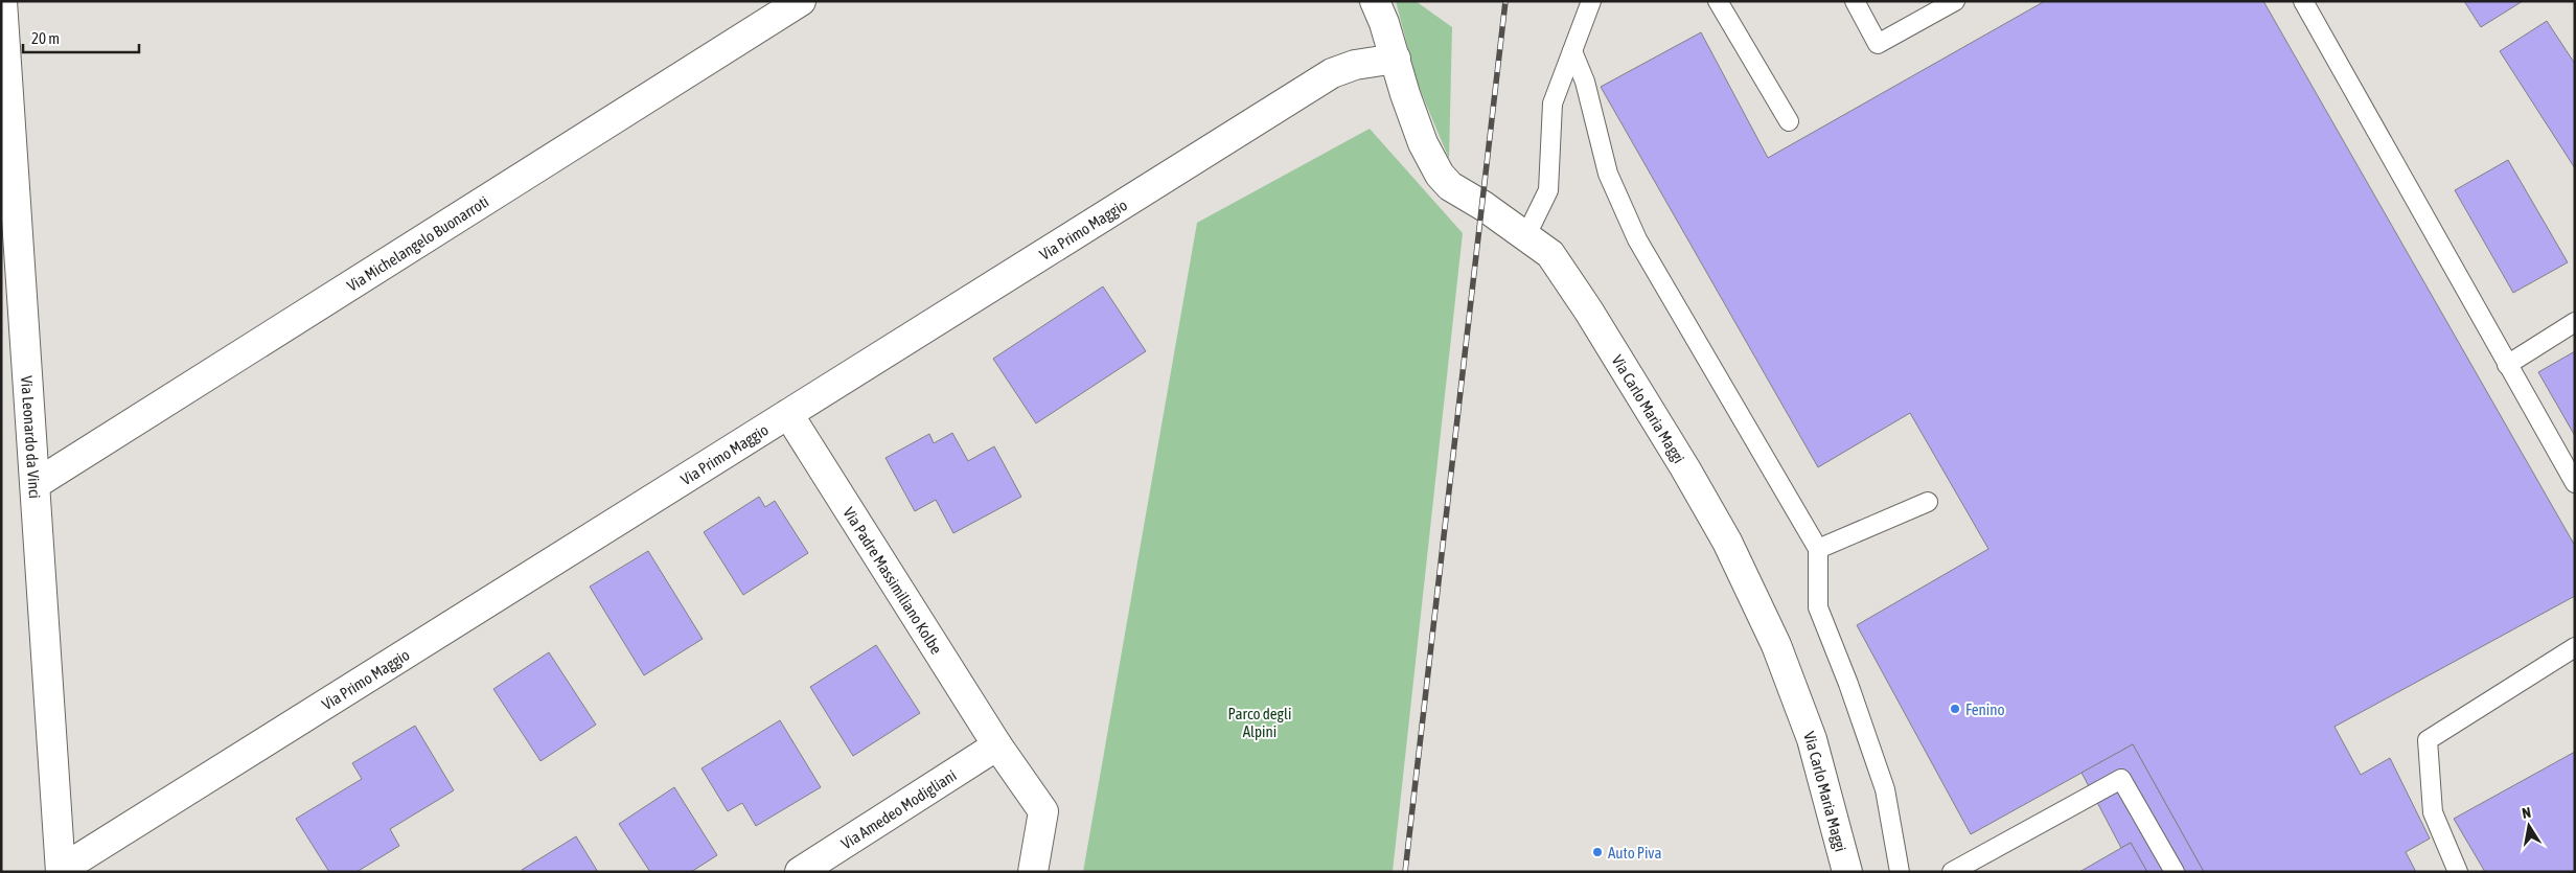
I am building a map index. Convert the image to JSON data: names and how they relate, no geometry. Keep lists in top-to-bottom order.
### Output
{
  "streets": {
    "street": [
      "Via Primo Maggio",
      "Via Michelangelo Buonarroti",
      "Via Carlo Maria Maggi",
      "Via Leonardo da Vinci",
      "Via Padre Massimiliano Kolbe",
      "Via Amedeo Modigliani"
    ]
  },
  "crossings": [
    ["Via Primo Maggio", "Via Carlo Maria Maggi"],
    ["Via Primo Maggio", "Via Leonardo da Vinci"],
    ["Via Primo Maggio", "Via Padre Massimiliano Kolbe"],
    ["Via Michelangelo Buonarroti", "Via Leonardo da Vinci"],
    ["Via Padre Massimiliano Kolbe", "Via Amedeo Modigliani"]
  ],
  "parks": ["Parco degli Alpini"],
  "places": ["Fenino", "Auto Piva"],
  "scale_bar": "20 m",
  "north": "top"
}
